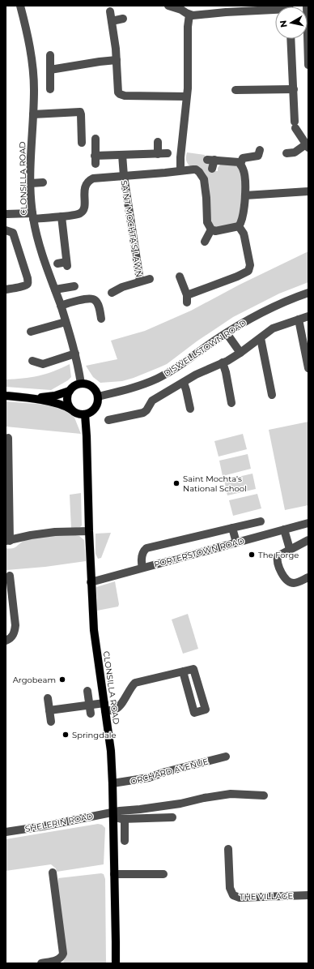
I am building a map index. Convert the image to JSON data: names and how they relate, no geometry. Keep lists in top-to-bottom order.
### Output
{
  "streets": {
    "main road": ["CLONSILLA ROAD"],
    "street": [
      "SAINT MOCHTA'S LAWN",
      "DISWELLSTOWN ROAD",
      "PORTERSTOWN ROAD",
      "ORCHARD AVENUE",
      "SHELERIN ROAD",
      "THE VILLAGE"
    ]
  },
  "crossings": [
    ["CLONSILLA ROAD", "DISWELLSTOWN ROAD"],
    ["CLONSILLA ROAD", "PORTERSTOWN ROAD"],
    ["CLONSILLA ROAD", "ORCHARD AVENUE"],
    ["CLONSILLA ROAD", "SHELERIN ROAD"]
  ],
  "places": [
    "Saint Mochta's National School",
    "The Forge",
    "Argobeam",
    "Springdale"
  ],
  "north": "left"
}
